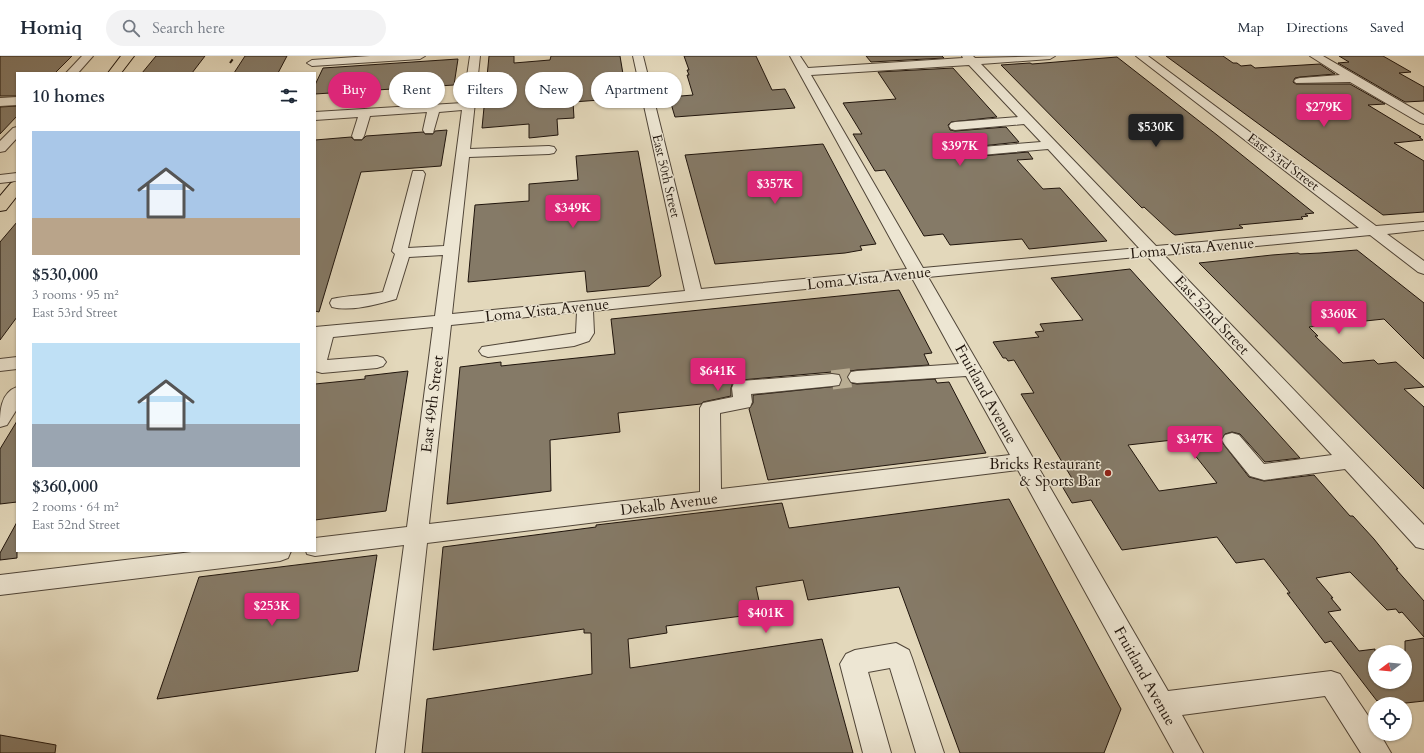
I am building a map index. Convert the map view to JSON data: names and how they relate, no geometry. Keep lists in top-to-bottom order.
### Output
{
  "streets": {
    "street": [
      "East 53rd Street",
      "East 50th Street",
      "Loma Vista Avenue",
      "East 52nd Street",
      "Fruitland Avenue",
      "East 49th Street",
      "Dekalb Avenue"
    ]
  },
  "crossings": [
    ["East 53rd Street", "Loma Vista Avenue"],
    ["East 50th Street", "Loma Vista Avenue"],
    ["Loma Vista Avenue", "East 52nd Street"],
    ["Loma Vista Avenue", "Fruitland Avenue"],
    ["Loma Vista Avenue", "East 49th Street"],
    ["Fruitland Avenue", "Dekalb Avenue"],
    ["East 49th Street", "Dekalb Avenue"]
  ],
  "places": ["Bricks Restaurant & Sports Bar"],
  "north": "left",
  "page": {
    "header": "Homiq",
    "search": "Search here",
    "nav": ["Map", "Directions", "Saved"],
    "chip": [
      "Buy",
      "Rent",
      "Filters",
      "New",
      "Apartment"
    ],
    "heading": "10 homes",
    "price": [
      "$279K",
      "$530K",
      "$397K",
      "$357K",
      "$349K",
      "$360K",
      "$641K",
      "$347K",
      "$253K",
      "$401K"
    ],
    "list": [
      {
        "name": "$530,000",
        "note": "3 rooms · 95 m² · East 53rd Street"
      },
      {
        "name": "$360,000",
        "note": "2 rooms · 64 m² · East 52nd Street"
      }
    ]
  }
}
